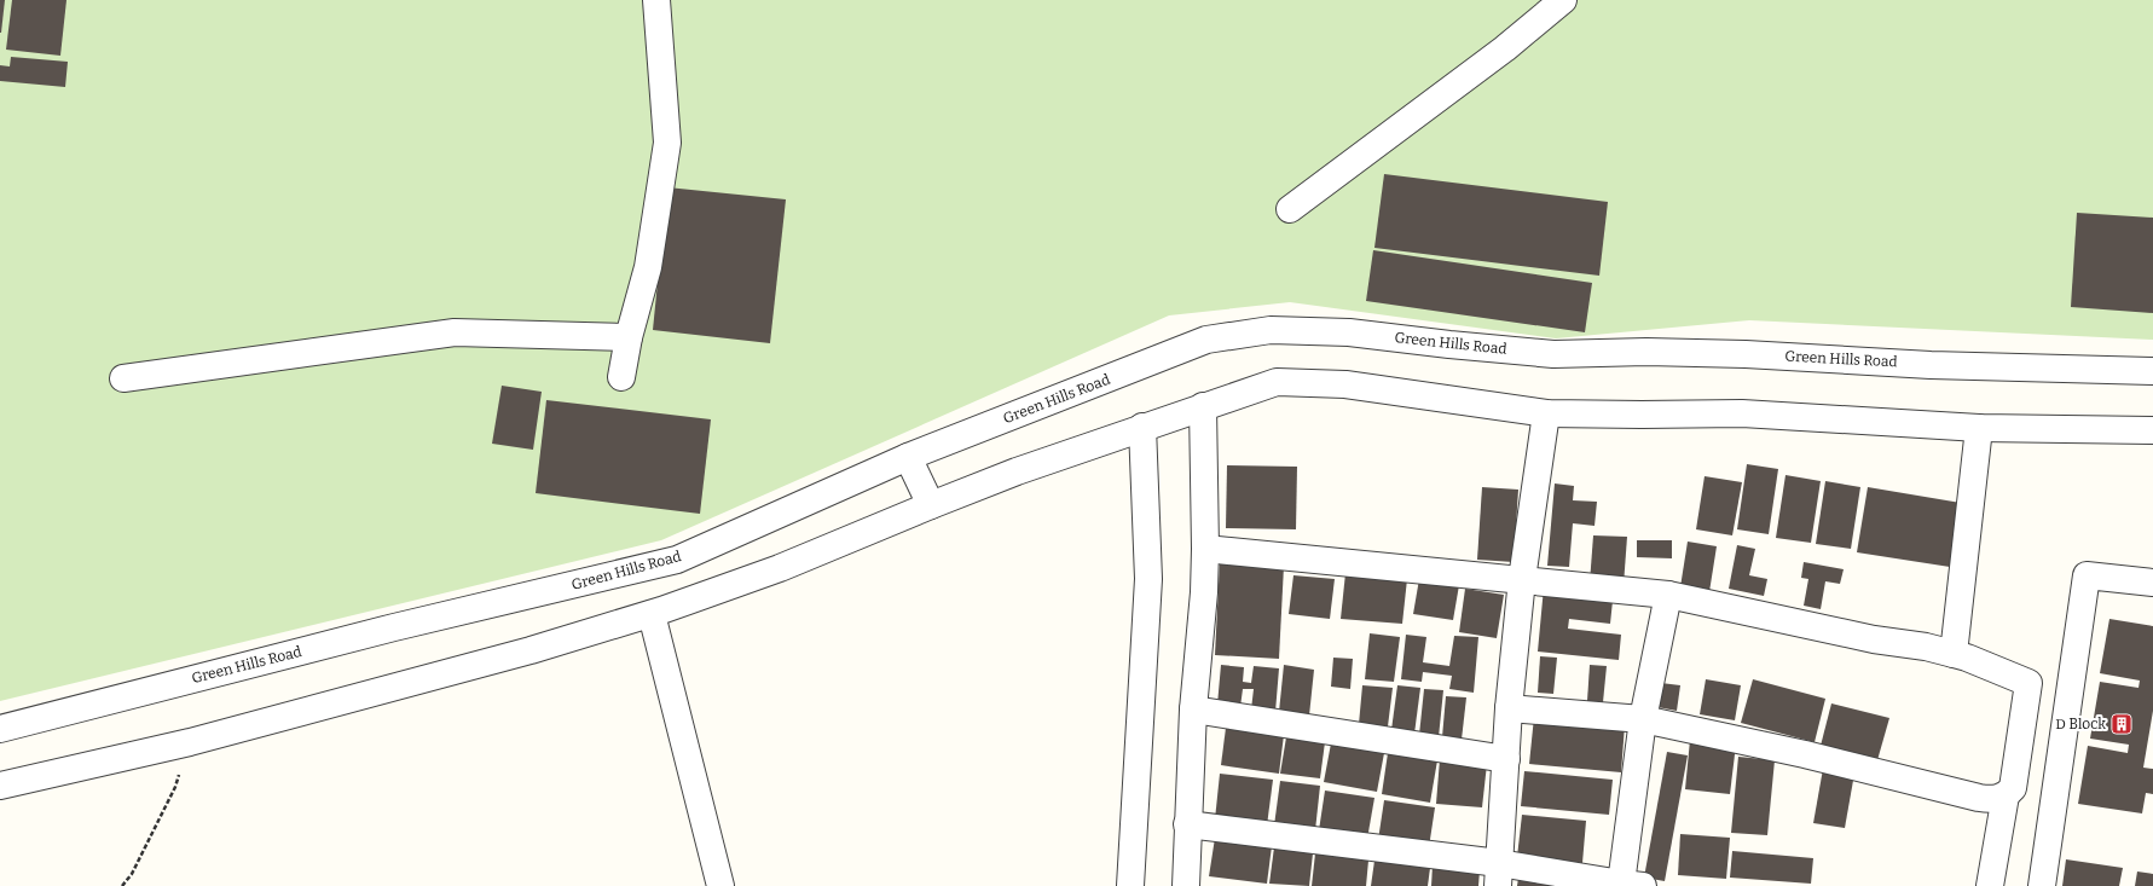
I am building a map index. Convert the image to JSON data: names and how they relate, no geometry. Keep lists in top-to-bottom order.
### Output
{
  "streets": {
    "street": ["Green Hills Road"]
  },
  "places": {
    "building": ["D Block"]
  }
}
